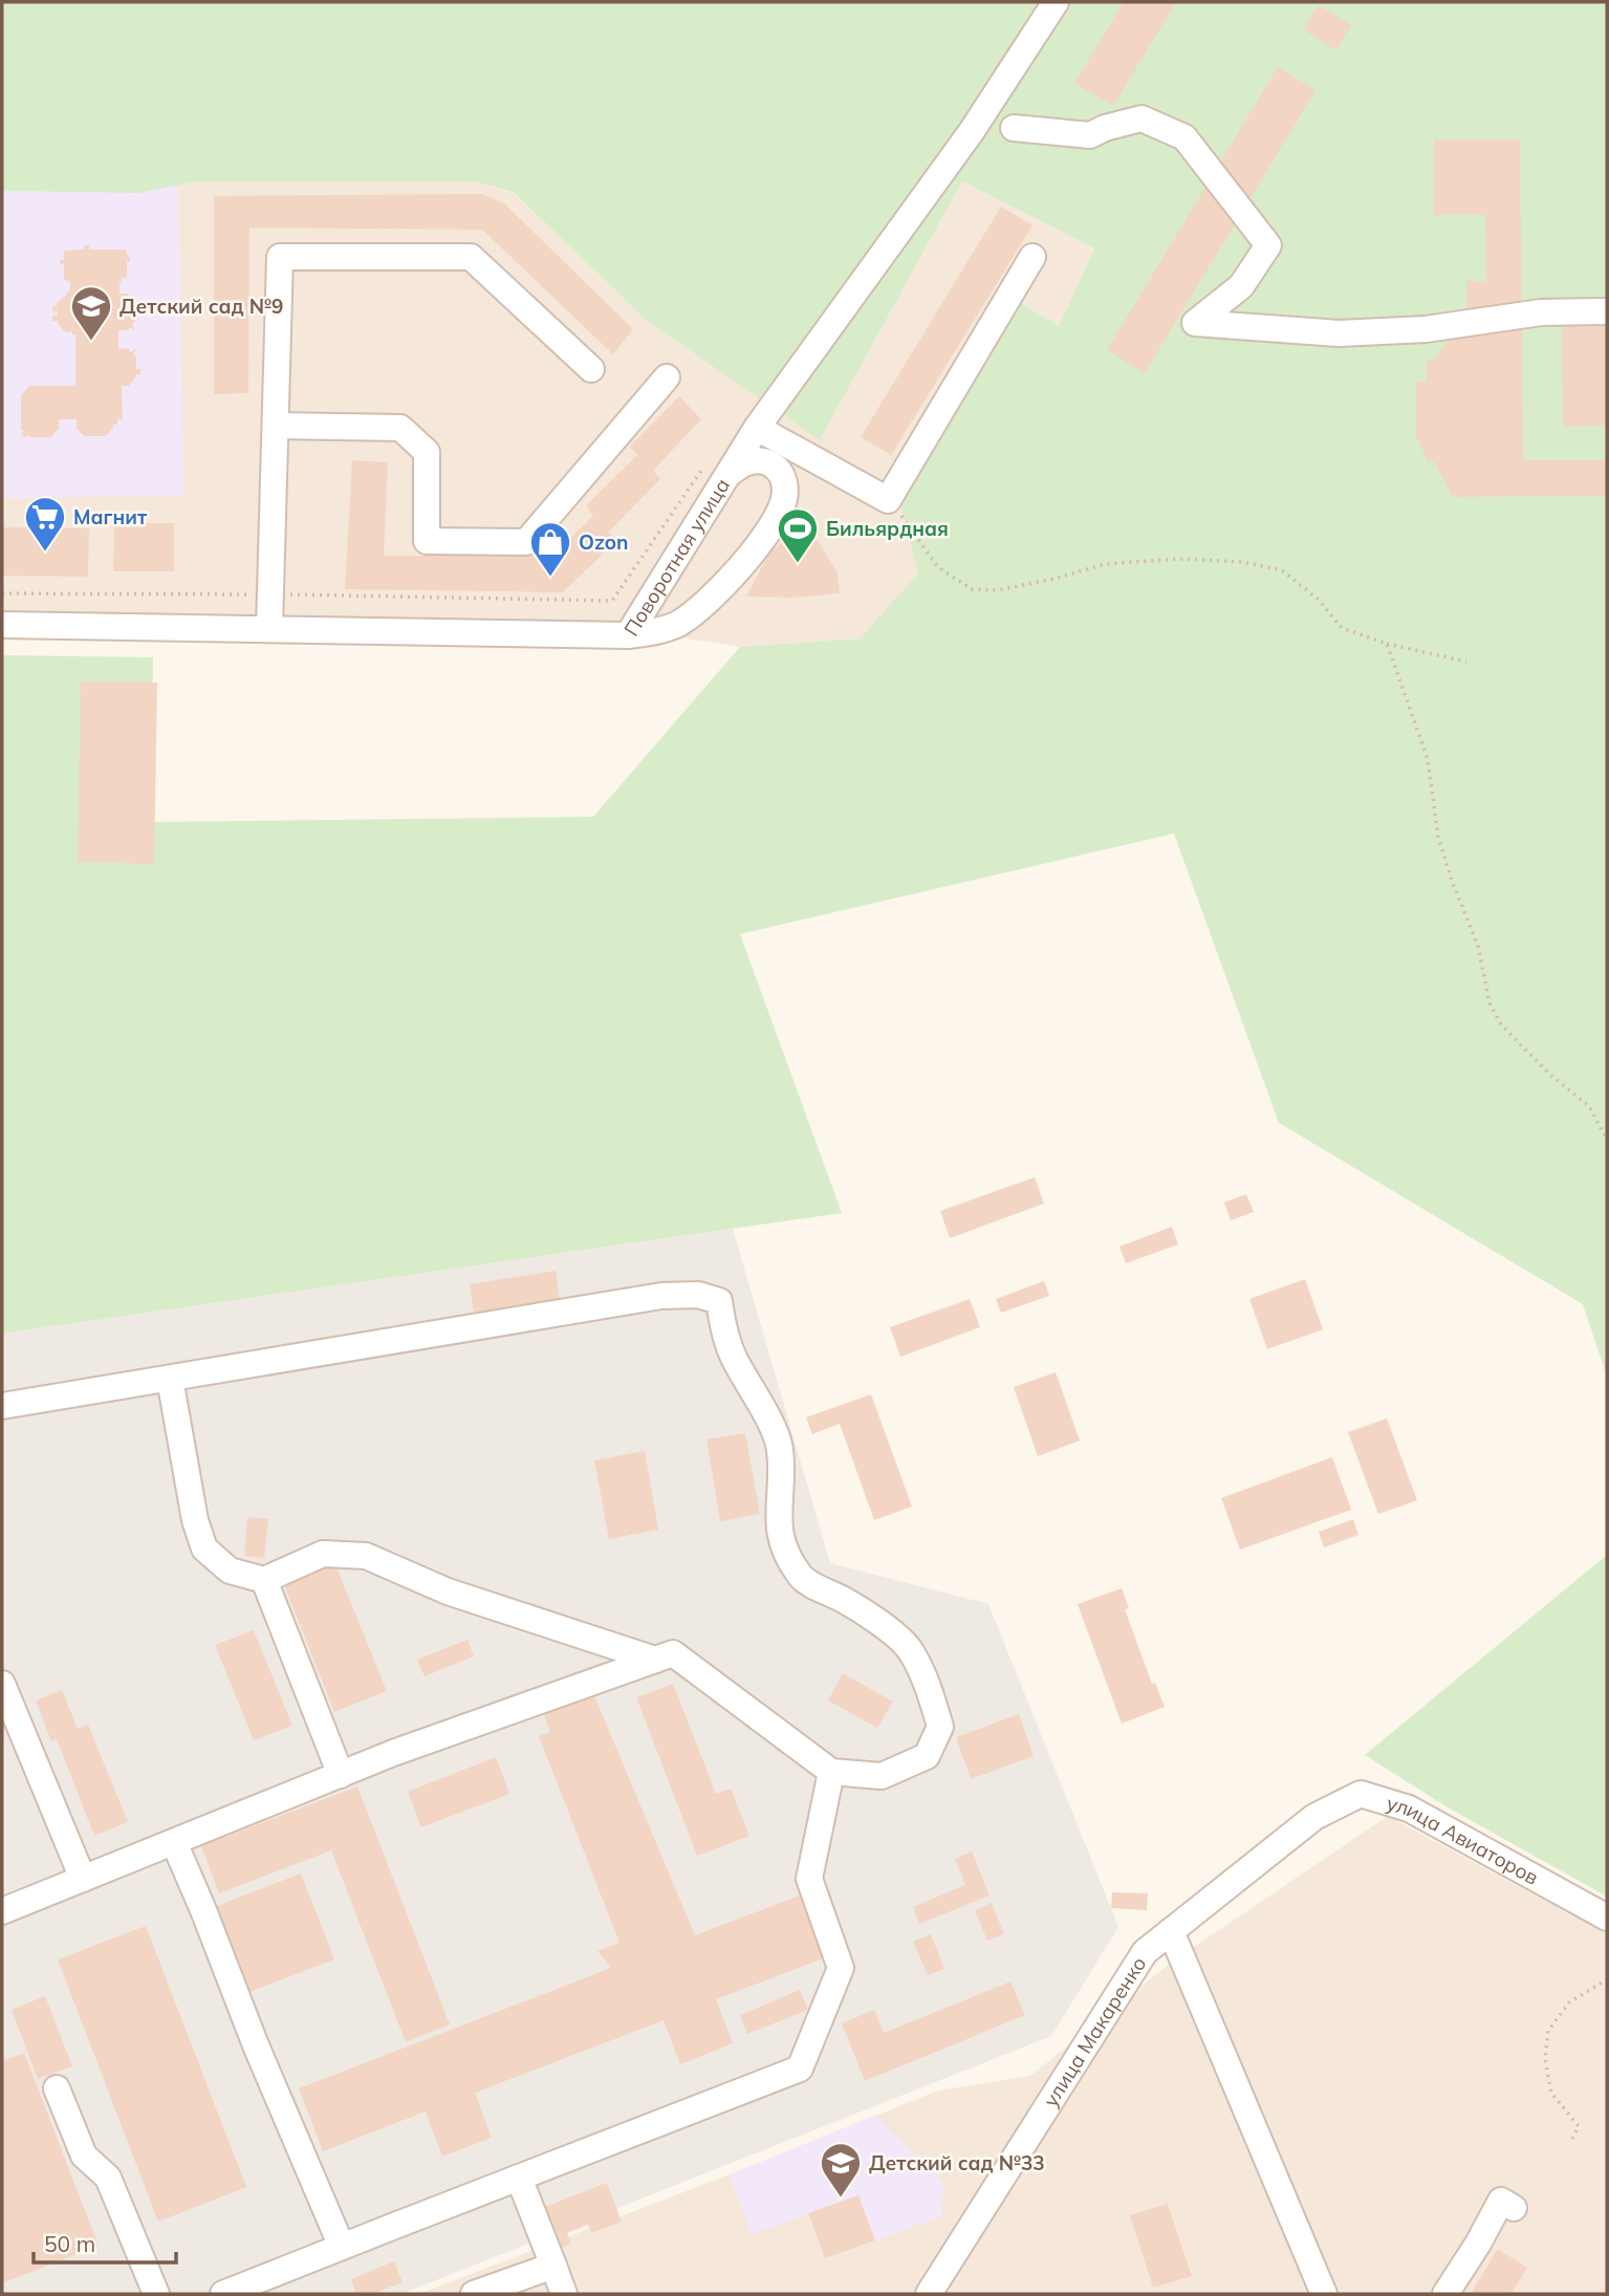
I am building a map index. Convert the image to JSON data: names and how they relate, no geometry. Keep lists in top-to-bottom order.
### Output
{
  "streets": {
    "street": ["Поворотная улица", "улица Авиаторов", "улица Макаренко"]
  },
  "crossings": [
    ["улица Авиаторов", "улица Макаренко"]
  ],
  "places": {
    "school or university": ["Детский сад №9", "Детский сад №33"],
    "supermarket": ["Магнит"],
    "sports": ["Бильярдная"],
    "shop": ["Ozon"]
  },
  "scale_bar": "50 m"
}
